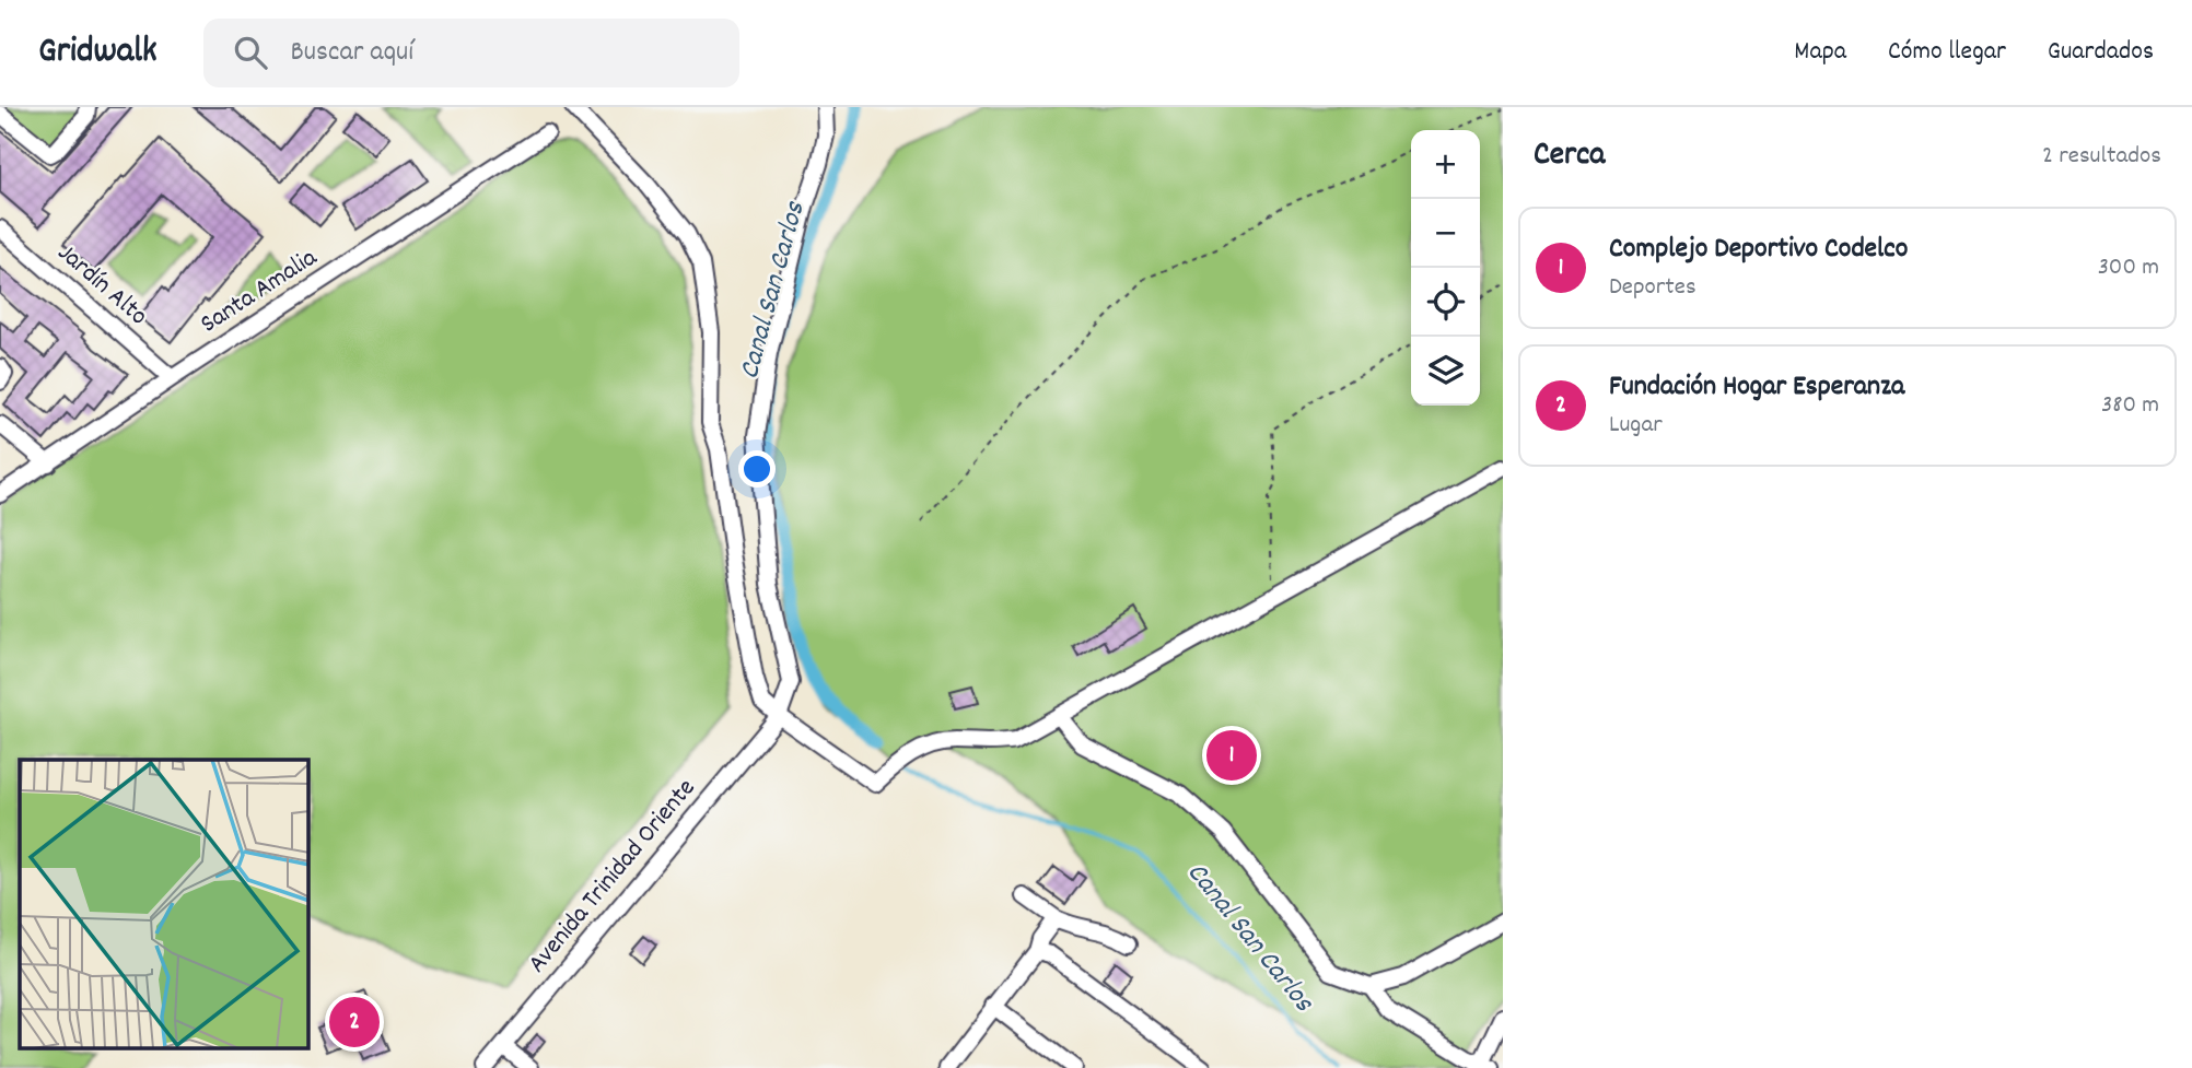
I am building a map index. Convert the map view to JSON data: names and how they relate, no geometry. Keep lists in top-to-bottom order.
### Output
{
  "streets": {
    "street": ["Jardín Alto", "Santa Amalia", "Avenida Trinidad Oriente"]
  },
  "crossings": [
    ["Jardín Alto", "Santa Amalia"]
  ],
  "water": ["Canal San Carlos"],
  "page": {
    "header": "Gridwalk",
    "search": "Buscar aquí",
    "nav": ["Mapa", "Cómo llegar", "Guardados"],
    "heading": ["Cerca", "2 resultados"],
    "map_buttons": ["+", "−"],
    "list": [
      {
        "mark": "1",
        "name": "Complejo Deportivo Codelco",
        "note": "Deportes",
        "value": "300 m"
      },
      {
        "mark": "2",
        "name": "Fundación Hogar Esperanza",
        "note": "Lugar",
        "value": "380 m"
      }
    ],
    "pins": ["1", "2"]
  }
}
